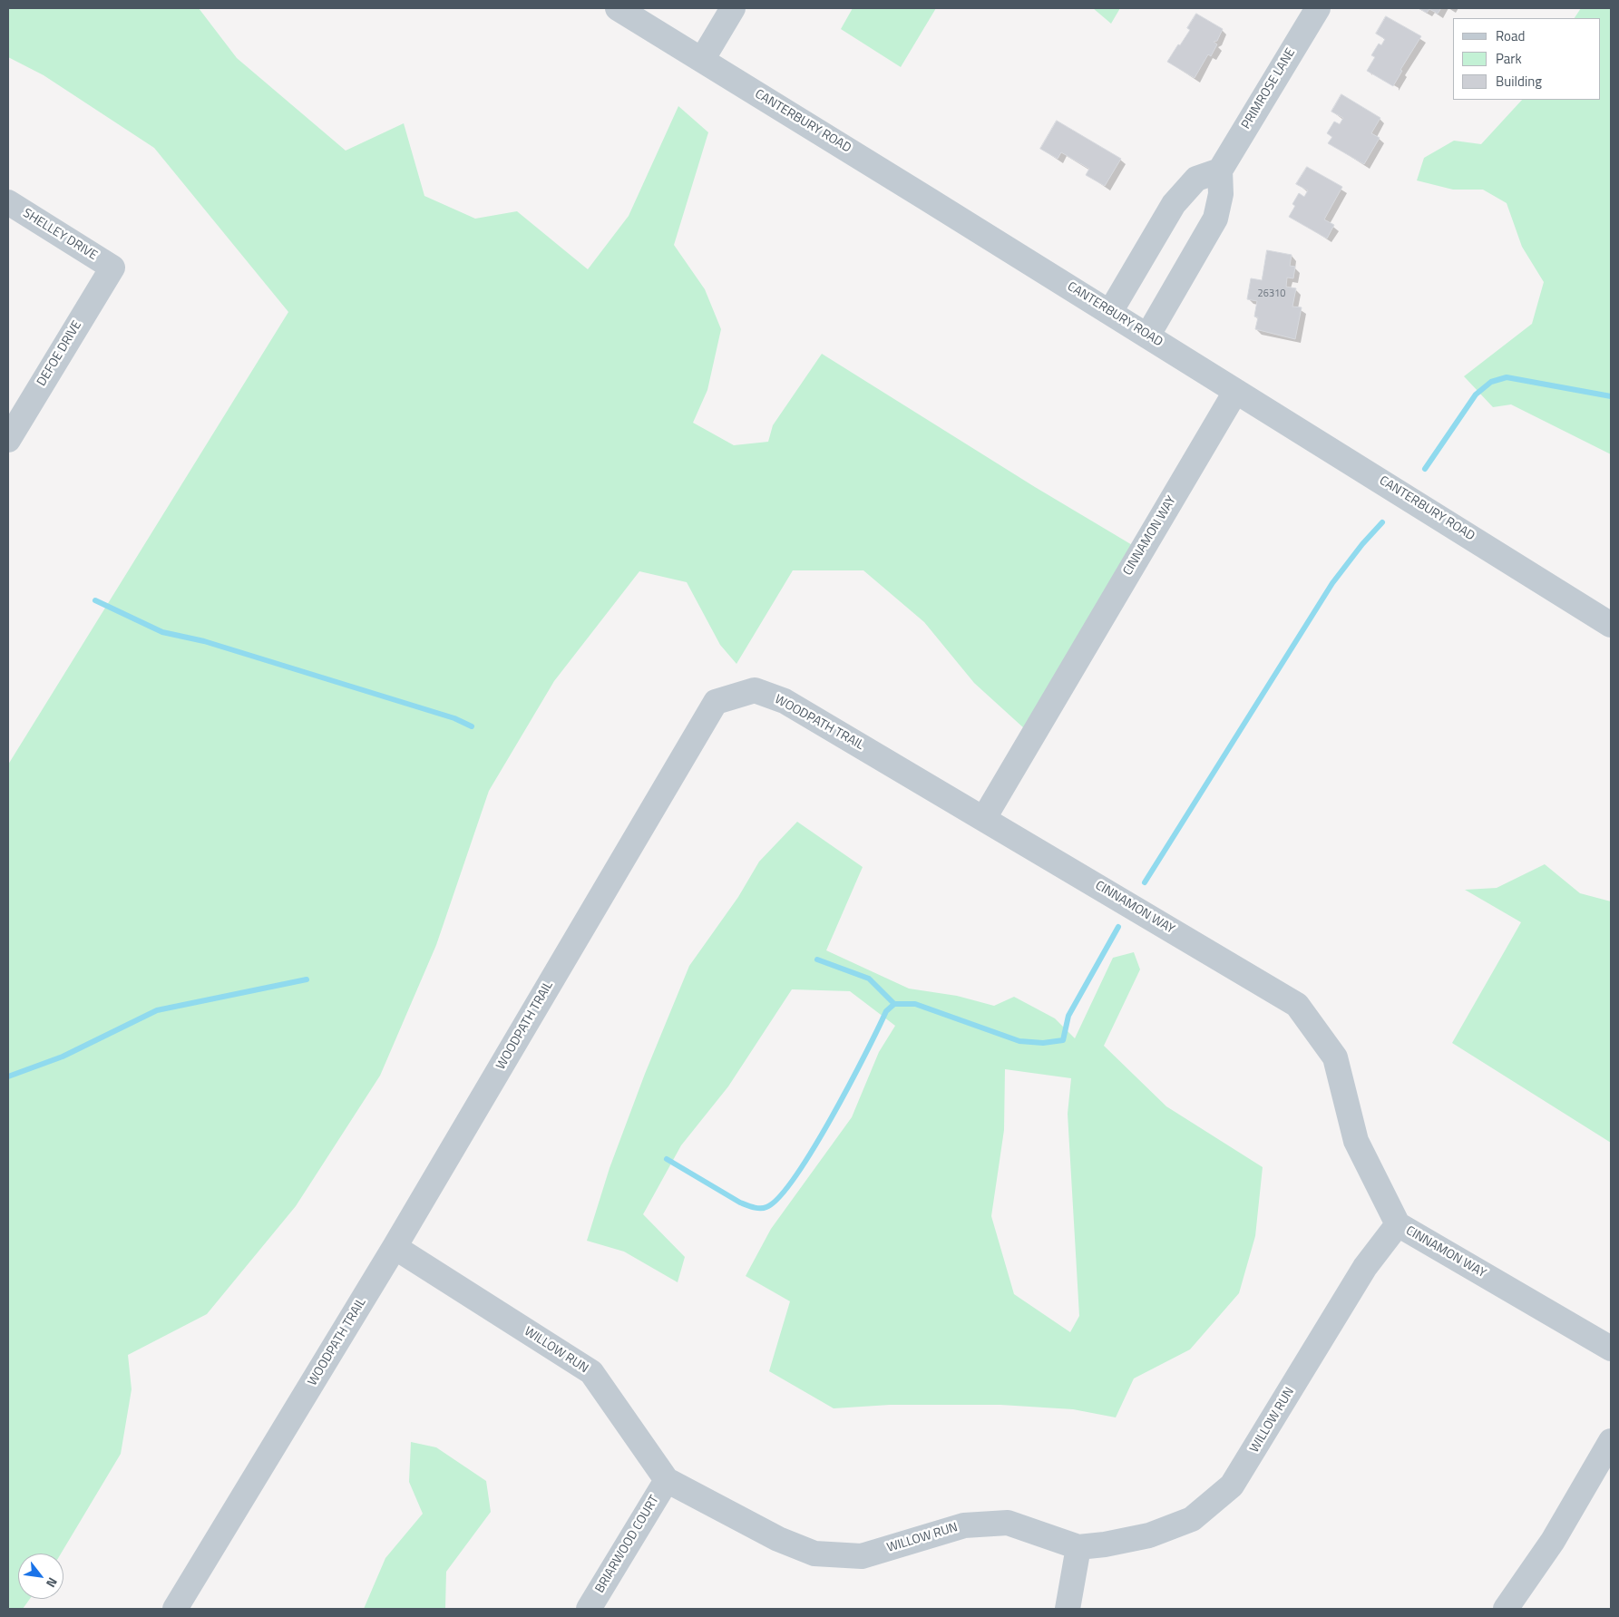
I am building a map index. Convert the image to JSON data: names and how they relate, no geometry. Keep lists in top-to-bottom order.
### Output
{
  "streets": {
    "street": [
      "PRIMROSE LANE",
      "CANTERBURY ROAD",
      "SHELLEY DRIVE",
      "DEFOE DRIVE",
      "CINNAMON WAY",
      "WOODPATH TRAIL",
      "WILLOW RUN",
      "BRIARWOOD COURT"
    ]
  },
  "crossings": [
    ["CANTERBURY ROAD", "CINNAMON WAY"],
    ["SHELLEY DRIVE", "DEFOE DRIVE"],
    ["CINNAMON WAY", "WOODPATH TRAIL"],
    ["CINNAMON WAY", "WILLOW RUN"],
    ["WOODPATH TRAIL", "WILLOW RUN"],
    ["WILLOW RUN", "BRIARWOOD COURT"]
  ],
  "house_numbers": ["26310"],
  "legend": ["Road", "Park", "Building"],
  "north": "bottom right"
}
